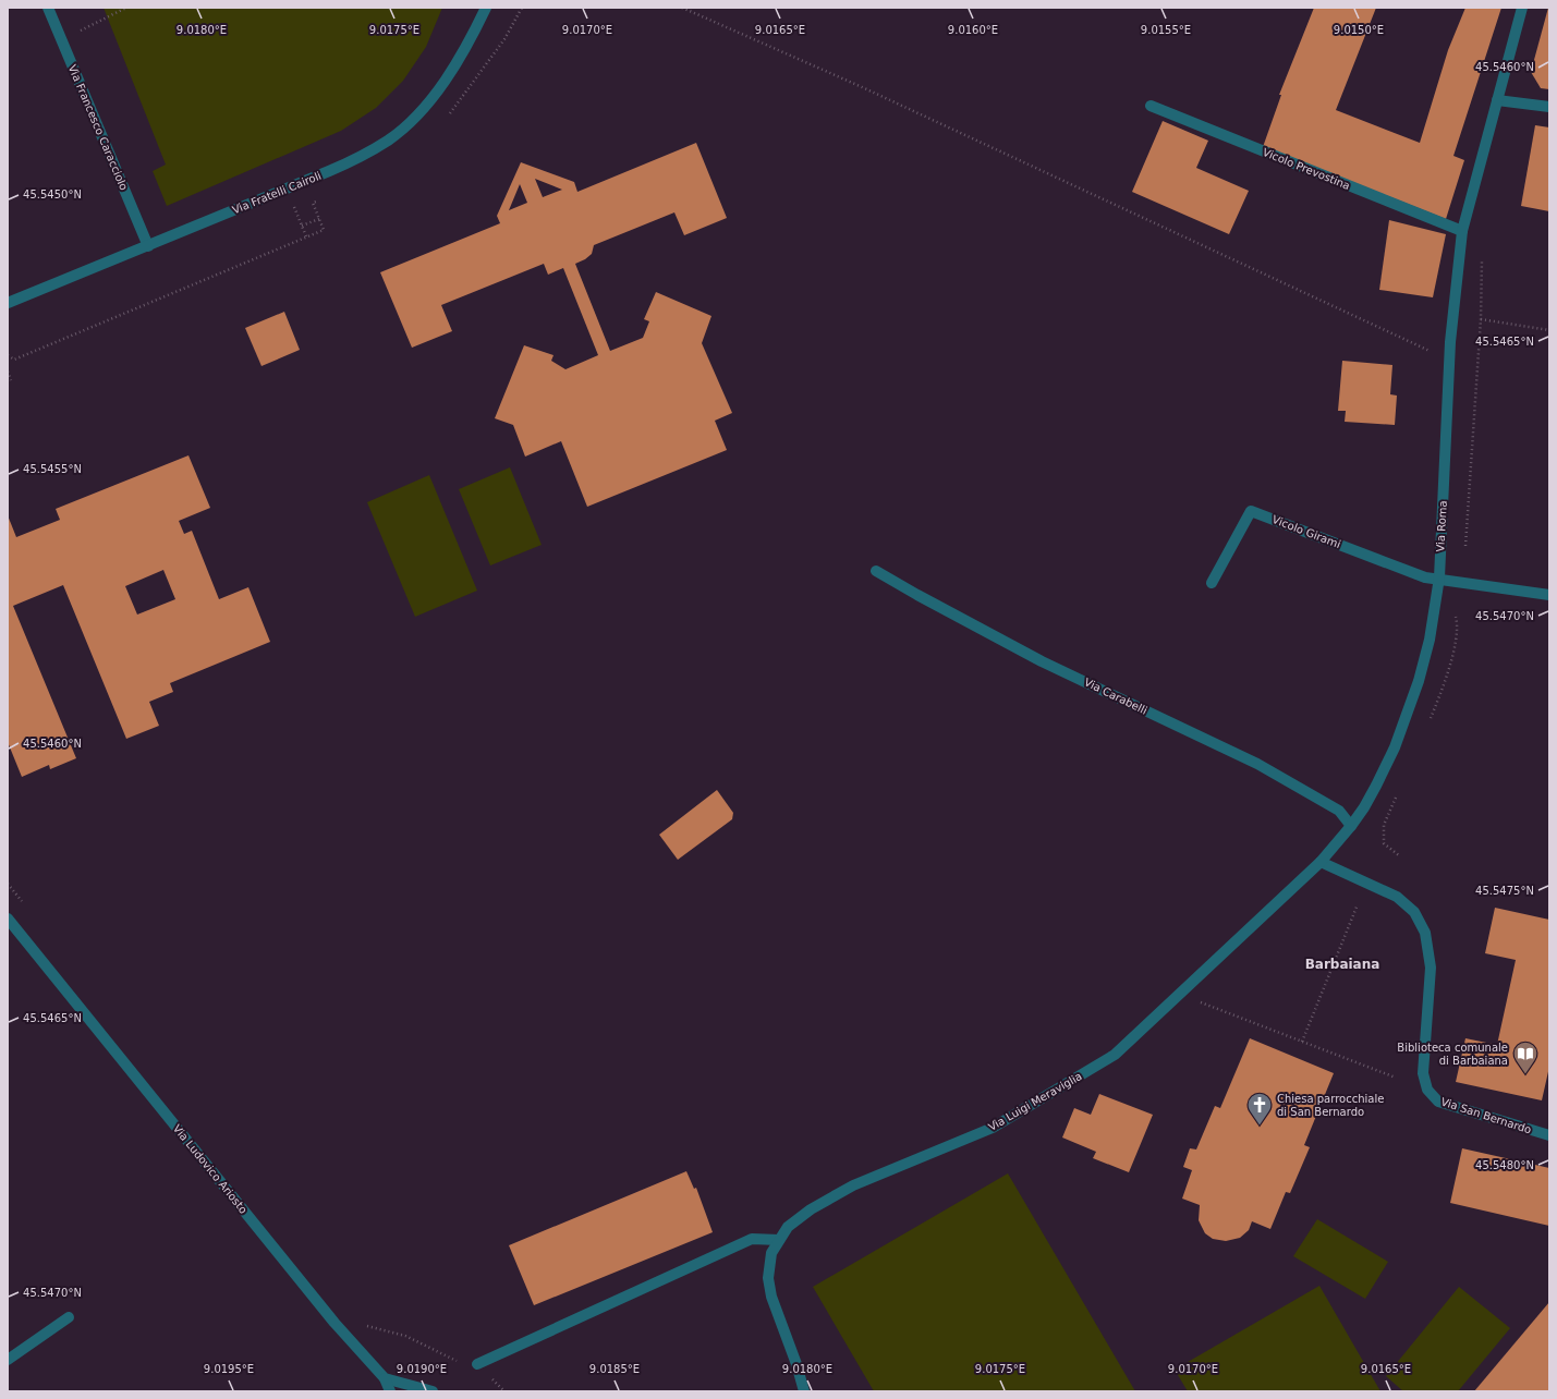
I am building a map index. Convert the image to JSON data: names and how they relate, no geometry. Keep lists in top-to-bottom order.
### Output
{
  "streets": {
    "street": [
      "Via Francesco Caracciolo",
      "Vicolo Prevostina",
      "Via Fratelli Cairoli",
      "Via Roma",
      "Vicolo Girami",
      "Via Carabelli",
      "Via Luigi Meraviglia",
      "Via San Bernardo",
      "Via Ludovico Ariosto"
    ]
  },
  "crossings": [
    ["Via Francesco Caracciolo", "Via Fratelli Cairoli"],
    ["Vicolo Prevostina", "Via Roma"],
    ["Via Roma", "Vicolo Girami"],
    ["Via Roma", "Via Carabelli"],
    ["Via Roma", "Via Luigi Meraviglia"],
    ["Via Roma", "Via San Bernardo"],
    ["Via Luigi Meraviglia", "Via San Bernardo"]
  ],
  "districts": ["Barbaiana"],
  "places": {
    "library": ["Biblioteca comunale di Barbaiana"],
    "church": ["Chiesa parrocchiale di San Bernardo"]
  },
  "coordinates": [
    "9.0180°E",
    "9.0175°E",
    "9.0170°E",
    "9.0165°E",
    "9.0160°E",
    "9.0155°E",
    "9.0150°E",
    "45.5460°N",
    "45.5450°N",
    "45.5465°N",
    "45.5455°N",
    "45.5470°N",
    "45.5475°N",
    "45.5480°N",
    "9.0195°E",
    "9.0190°E",
    "9.0185°E"
  ]
}
